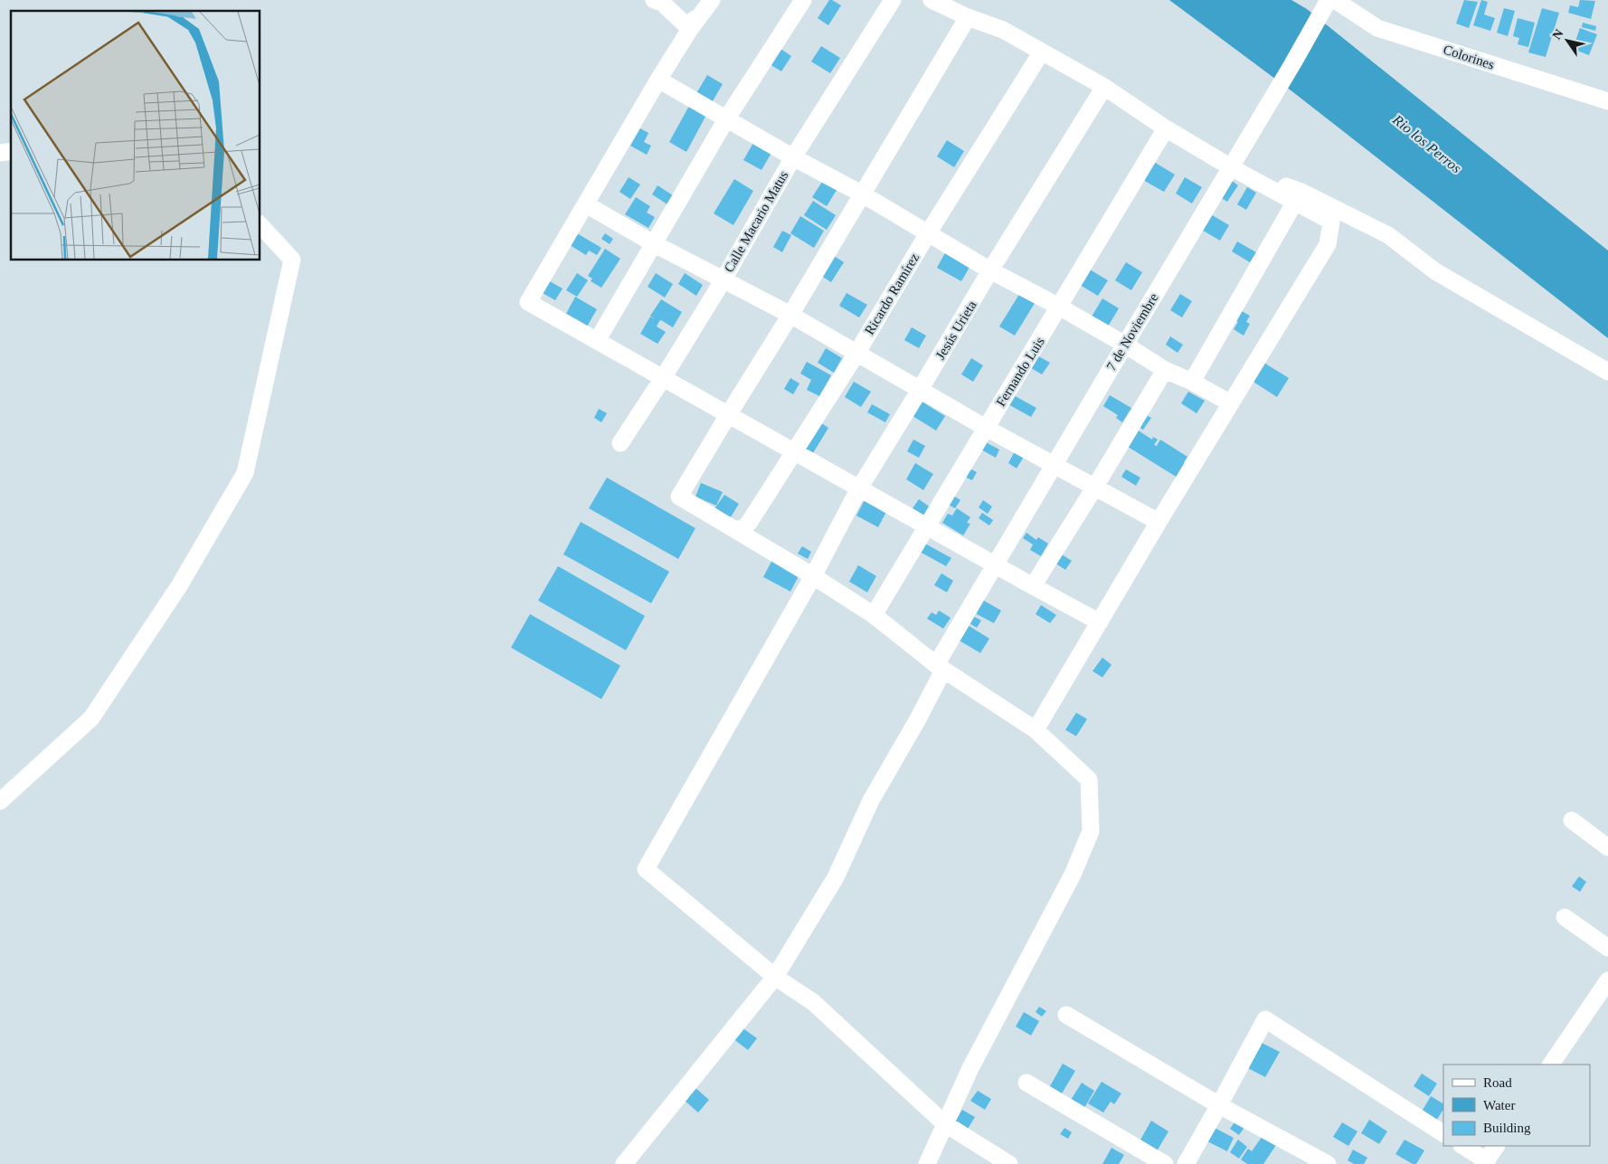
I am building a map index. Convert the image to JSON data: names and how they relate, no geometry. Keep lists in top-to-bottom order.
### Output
{
  "streets": {
    "street": [
      "Colorines",
      "Calle Macario Matus",
      "Ricardo Ramírez",
      "Jesús Urieta",
      "7 de Noviembre",
      "Fernando Luis"
    ]
  },
  "crossings": [
    ["Jesús Urieta", "7 de Noviembre"]
  ],
  "water": ["Rio los Perros"],
  "legend": ["Road", "Water", "Building"],
  "north": "top left"
}
